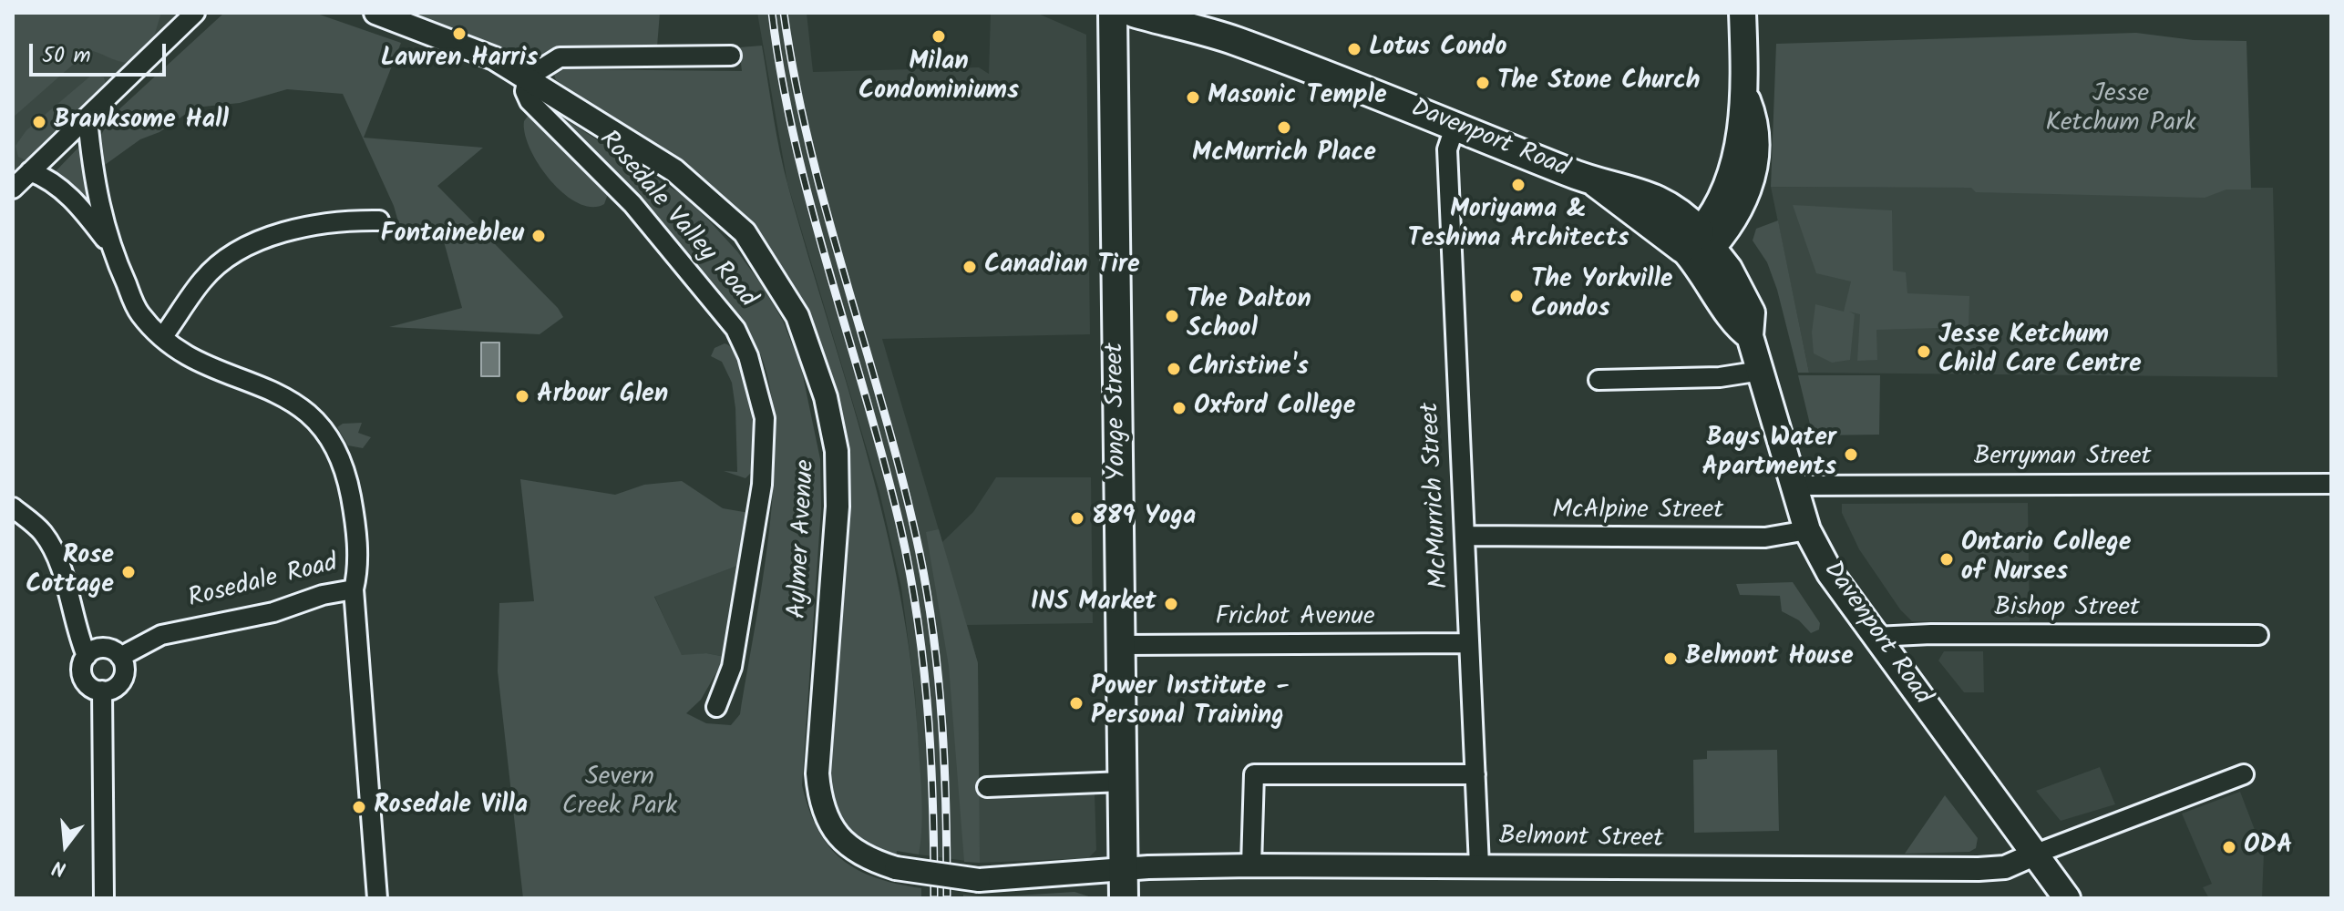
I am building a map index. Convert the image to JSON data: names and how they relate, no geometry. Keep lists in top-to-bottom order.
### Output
{
  "streets": {
    "main road": ["Davenport Road", "Yonge Street"],
    "street": [
      "Rosedale Valley Road",
      "Berryman Street",
      "McMurrich Street",
      "McAlpine Street",
      "Aylmer Avenue",
      "Rosedale Road",
      "Bishop Street",
      "Frichot Avenue",
      "Belmont Street"
    ]
  },
  "crossings": [
    ["Davenport Road", "Berryman Street"],
    ["Davenport Road", "McMurrich Street"],
    ["Davenport Road", "McAlpine Street"],
    ["Davenport Road", "Bishop Street"],
    ["Davenport Road", "Belmont Street"],
    ["Rosedale Valley Road", "Aylmer Avenue"],
    ["Yonge Street", "Aylmer Avenue"],
    ["Yonge Street", "Frichot Avenue"],
    ["Yonge Street", "Belmont Street"],
    ["McMurrich Street", "McAlpine Street"],
    ["McMurrich Street", "Frichot Avenue"],
    ["McMurrich Street", "Belmont Street"],
    ["Aylmer Avenue", "Belmont Street"]
  ],
  "parks": ["Jesse Ketchum Park", "Severn Creek Park"],
  "places": [
    "Lawren Harris",
    "Milan Condominiums",
    "Lotus Condo",
    "The Stone Church",
    "Masonic Temple",
    "Branksome Hall",
    "McMurrich Place",
    "Moriyama & Teshima Architects",
    "Fontainebleu",
    "Canadian Tire",
    "The Yorkville Condos",
    "The Dalton School",
    "Jesse Ketchum Child Care Centre",
    "Christine's",
    "Arbour Glen",
    "Oxford College",
    "Bays Water Apartments",
    "889 Yoga",
    "Ontario College of Nurses",
    "Rose Cottage",
    "INS Market",
    "Belmont House",
    "Power Institute - Personal Training",
    "Rosedale Villa",
    "ODA"
  ],
  "scale_bar": "50 m",
  "north": "bottom"
}
